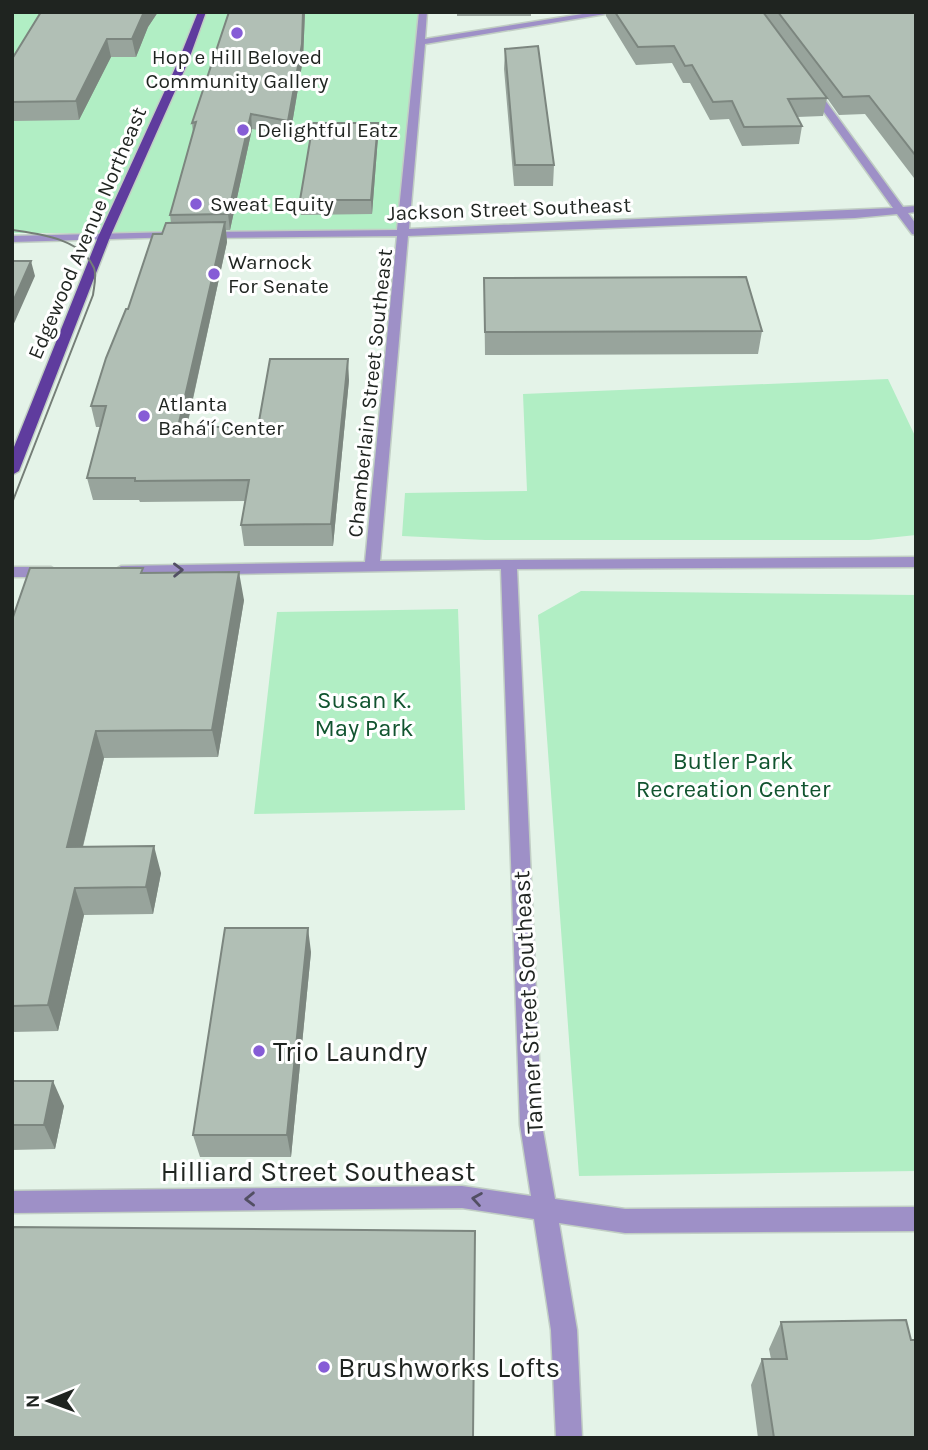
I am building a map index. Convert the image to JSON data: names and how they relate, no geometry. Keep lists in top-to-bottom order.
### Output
{
  "streets": {
    "main road": ["Edgewood Avenue Northeast"],
    "street": [
      "Jackson Street Southeast",
      "Chamberlain Street Southeast",
      "Tanner Street Southeast",
      "Hilliard Street Southeast"
    ]
  },
  "crossings": [
    ["Jackson Street Southeast", "Edgewood Avenue Northeast"],
    ["Jackson Street Southeast", "Chamberlain Street Southeast"],
    ["Tanner Street Southeast", "Hilliard Street Southeast"]
  ],
  "one_way": ["Hilliard Street Southeast"],
  "parks": ["Susan K. May Park", "Butler Park Recreation Center"],
  "places": [
    "Hop e Hill Beloved Community Gallery",
    "Delightful Eatz",
    "Sweat Equity",
    "Warnock For Senate",
    "Atlanta Bahá'í Center",
    "Trio Laundry",
    "Brushworks Lofts"
  ],
  "north": "left"
}
